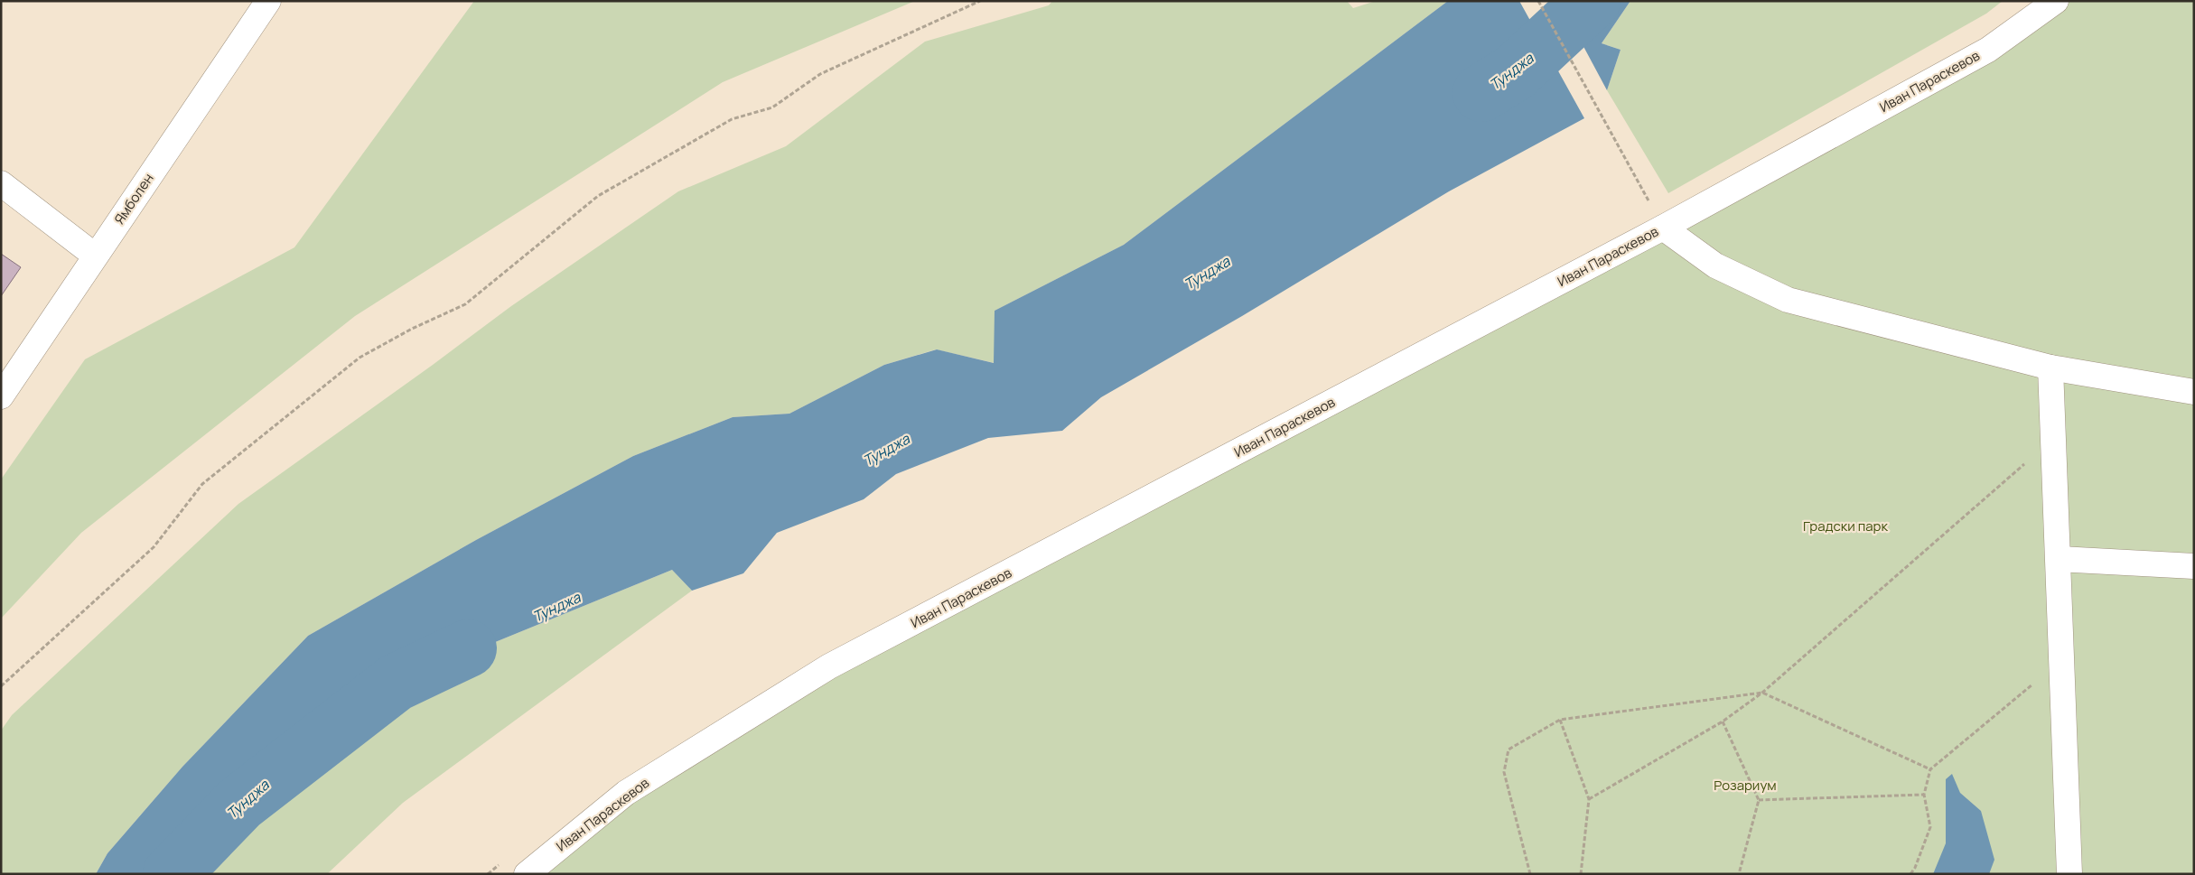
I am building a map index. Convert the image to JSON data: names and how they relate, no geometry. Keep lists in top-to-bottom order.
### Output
{
  "streets": {
    "street": ["Иван Параскевов", "Ямболен"]
  },
  "water": ["Тунджа"],
  "parks": ["Градски парк", "Розариум"]
}
